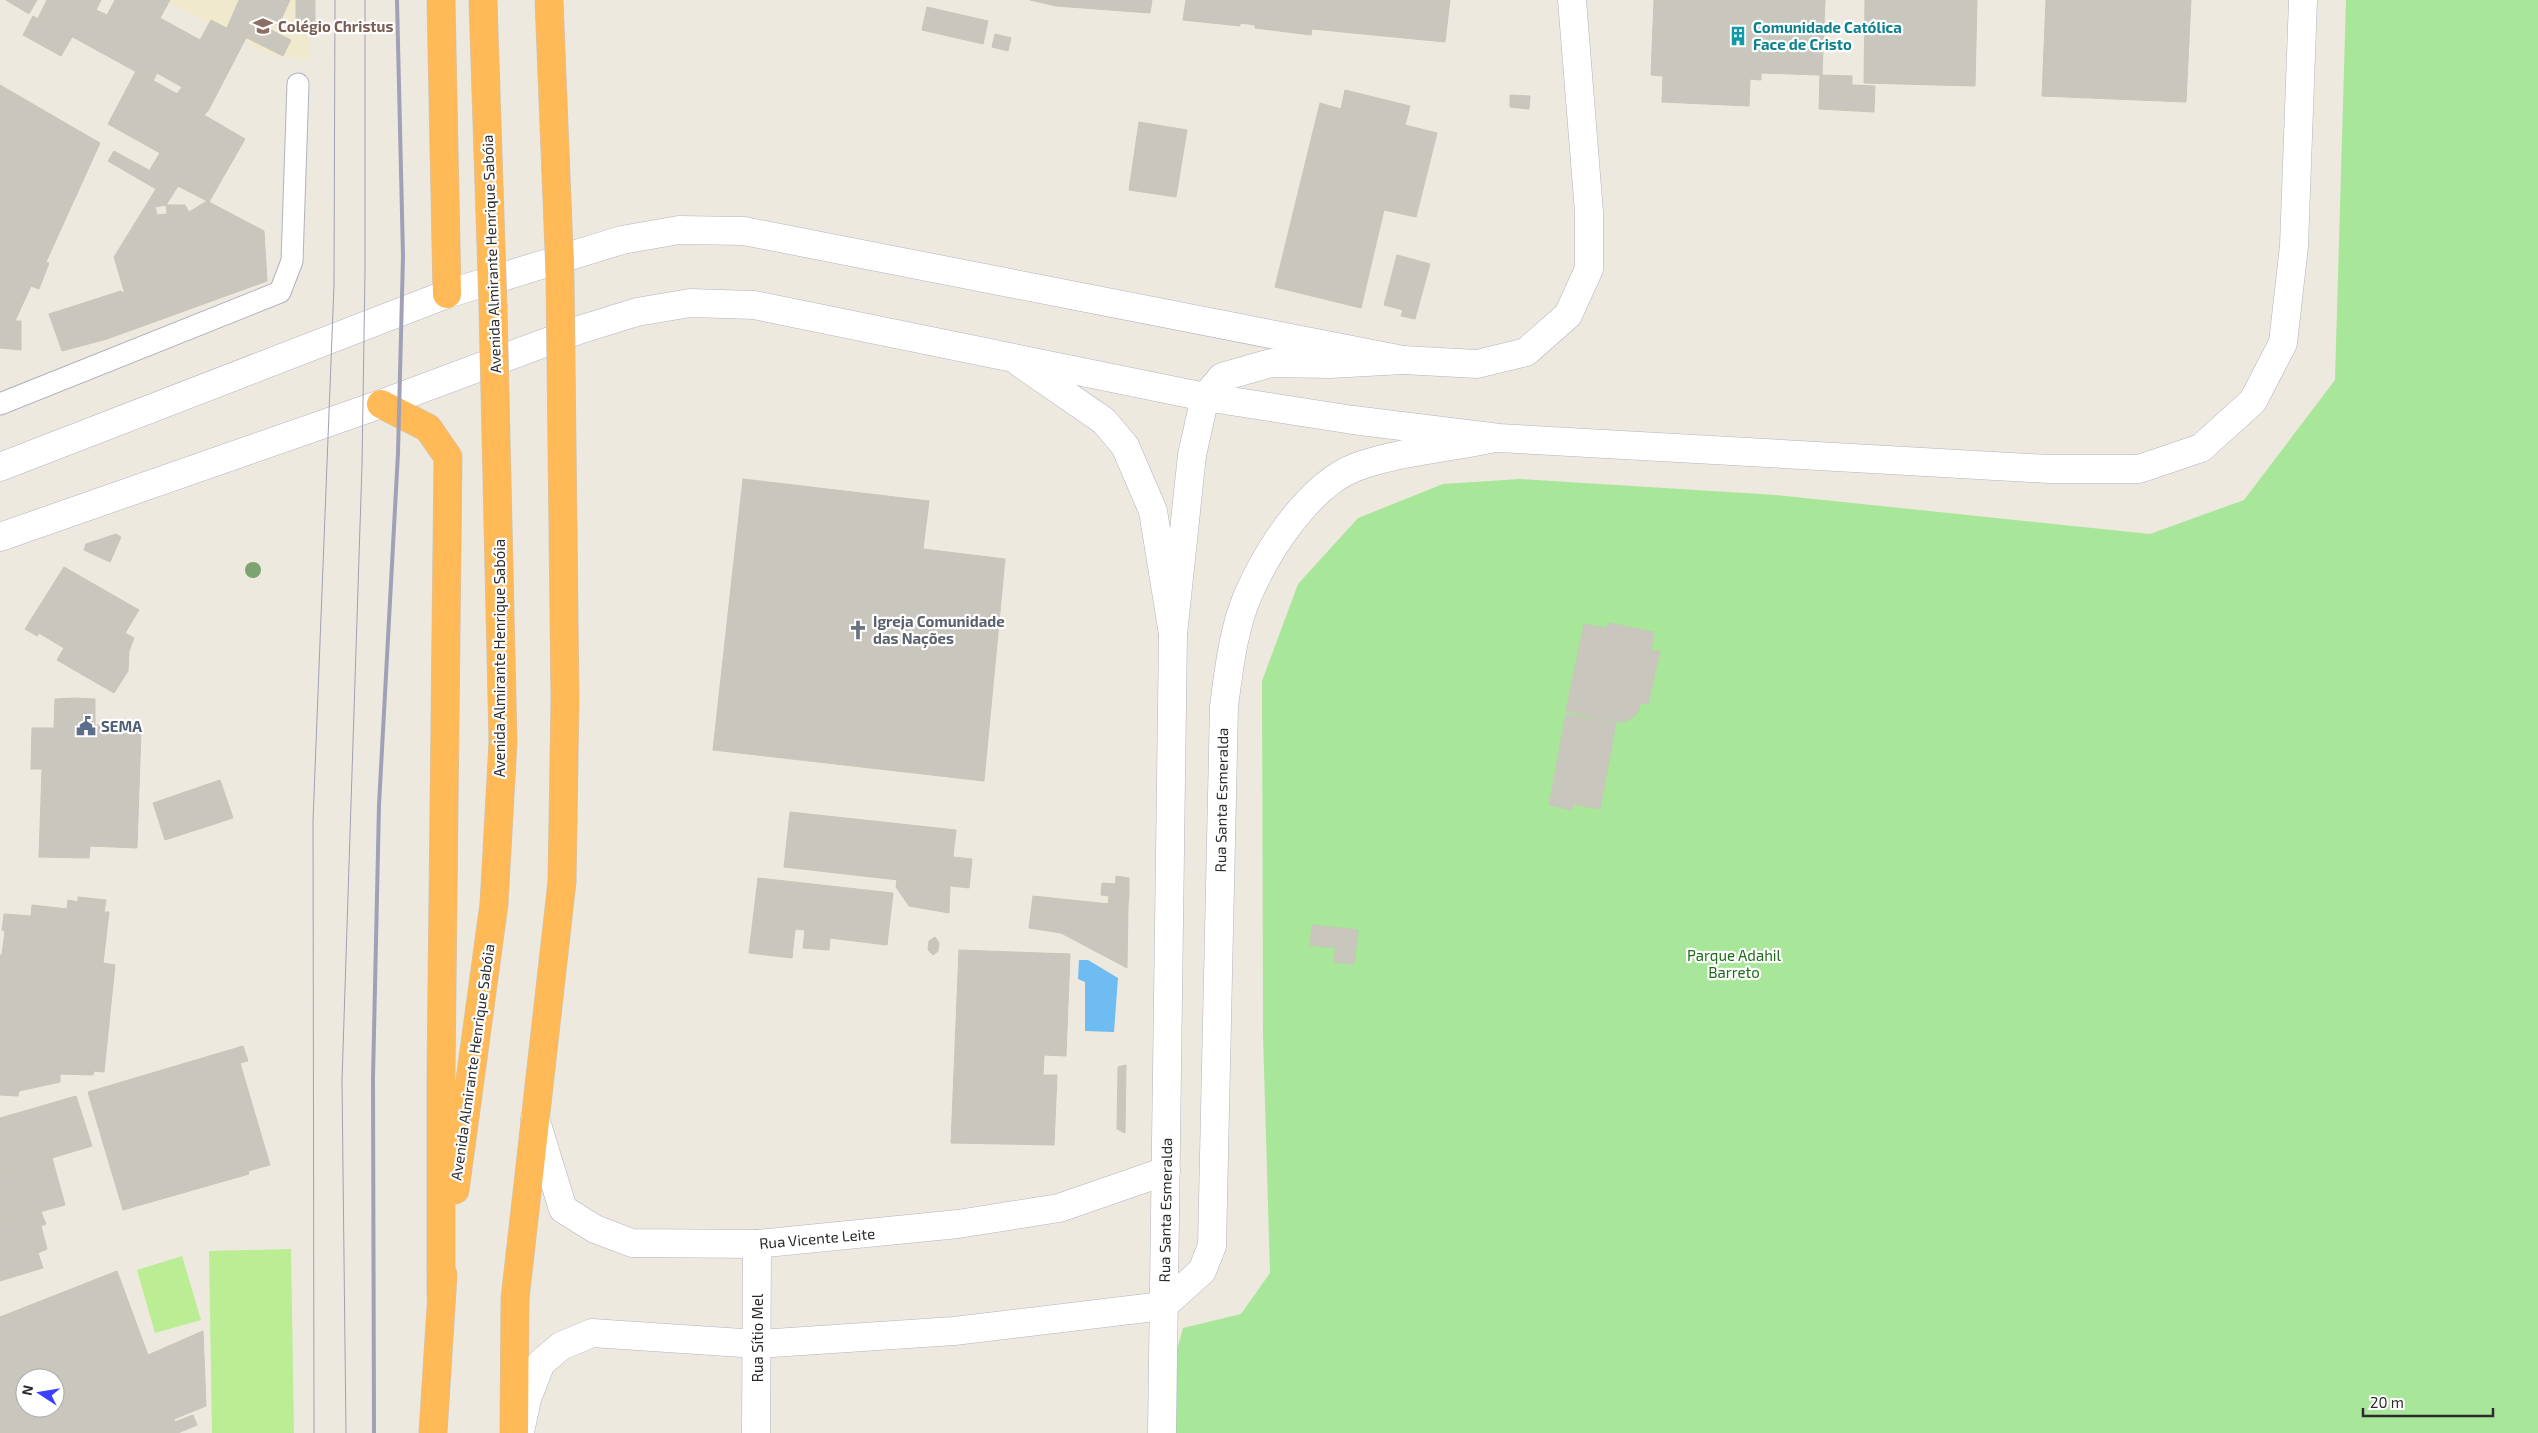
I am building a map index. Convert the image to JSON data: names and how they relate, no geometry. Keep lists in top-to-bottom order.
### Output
{
  "streets": {
    "highway": ["Avenida Almirante Henrique Sabóia"],
    "street": ["Rua Santa Esmeralda", "Rua Vicente Leite", "Rua Sítio Mel"]
  },
  "crossings": [
    ["Rua Santa Esmeralda", "Rua Vicente Leite"],
    ["Rua Vicente Leite", "Rua Sítio Mel"]
  ],
  "parks": ["Parque Adahil Barreto"],
  "places": {
    "school or university": ["Colégio Christus"],
    "building": ["Comunidade Católica Face de Cristo"],
    "church": ["Igreja Comunidade das Nações"],
    "public building": ["SEMA"]
  },
  "scale_bar": "20 m",
  "north": "left"
}
